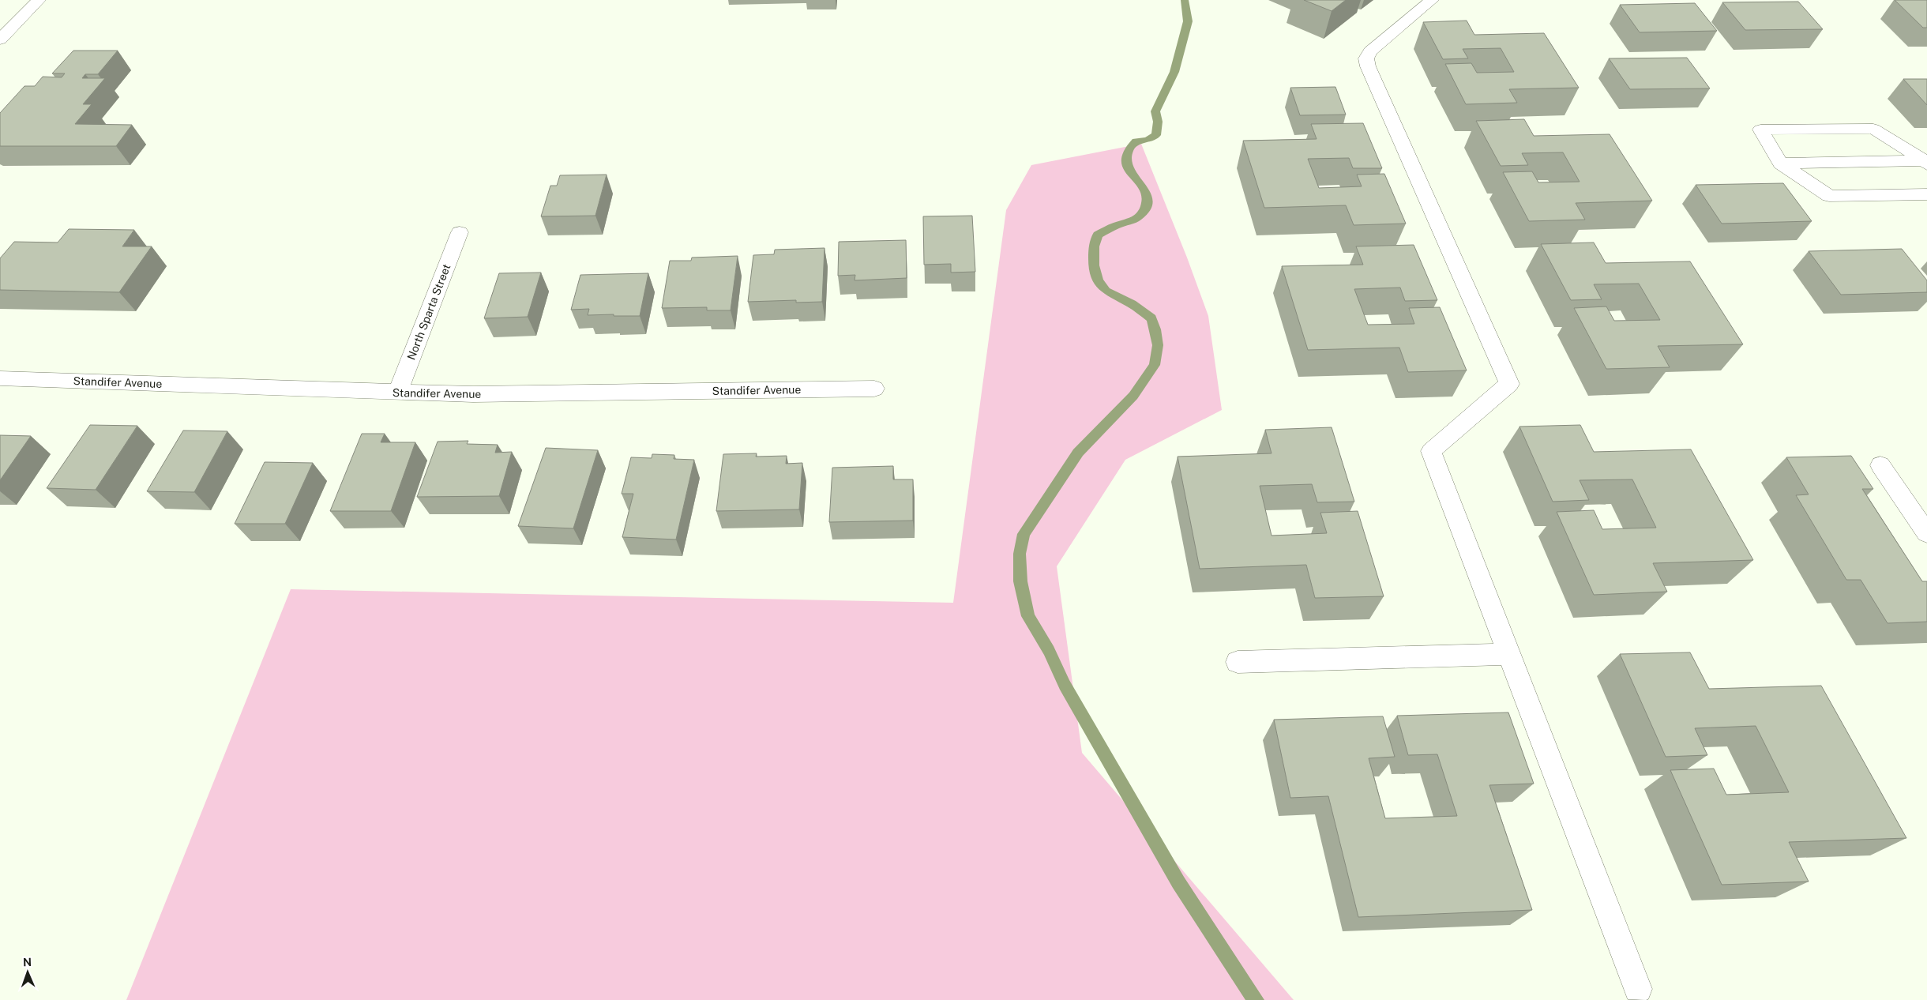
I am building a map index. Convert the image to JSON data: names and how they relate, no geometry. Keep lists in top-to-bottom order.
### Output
{
  "streets": {
    "street": ["North Sparta Street", "Standifer Avenue"]
  },
  "crossings": [
    ["North Sparta Street", "Standifer Avenue"]
  ],
  "north": "top"
}
